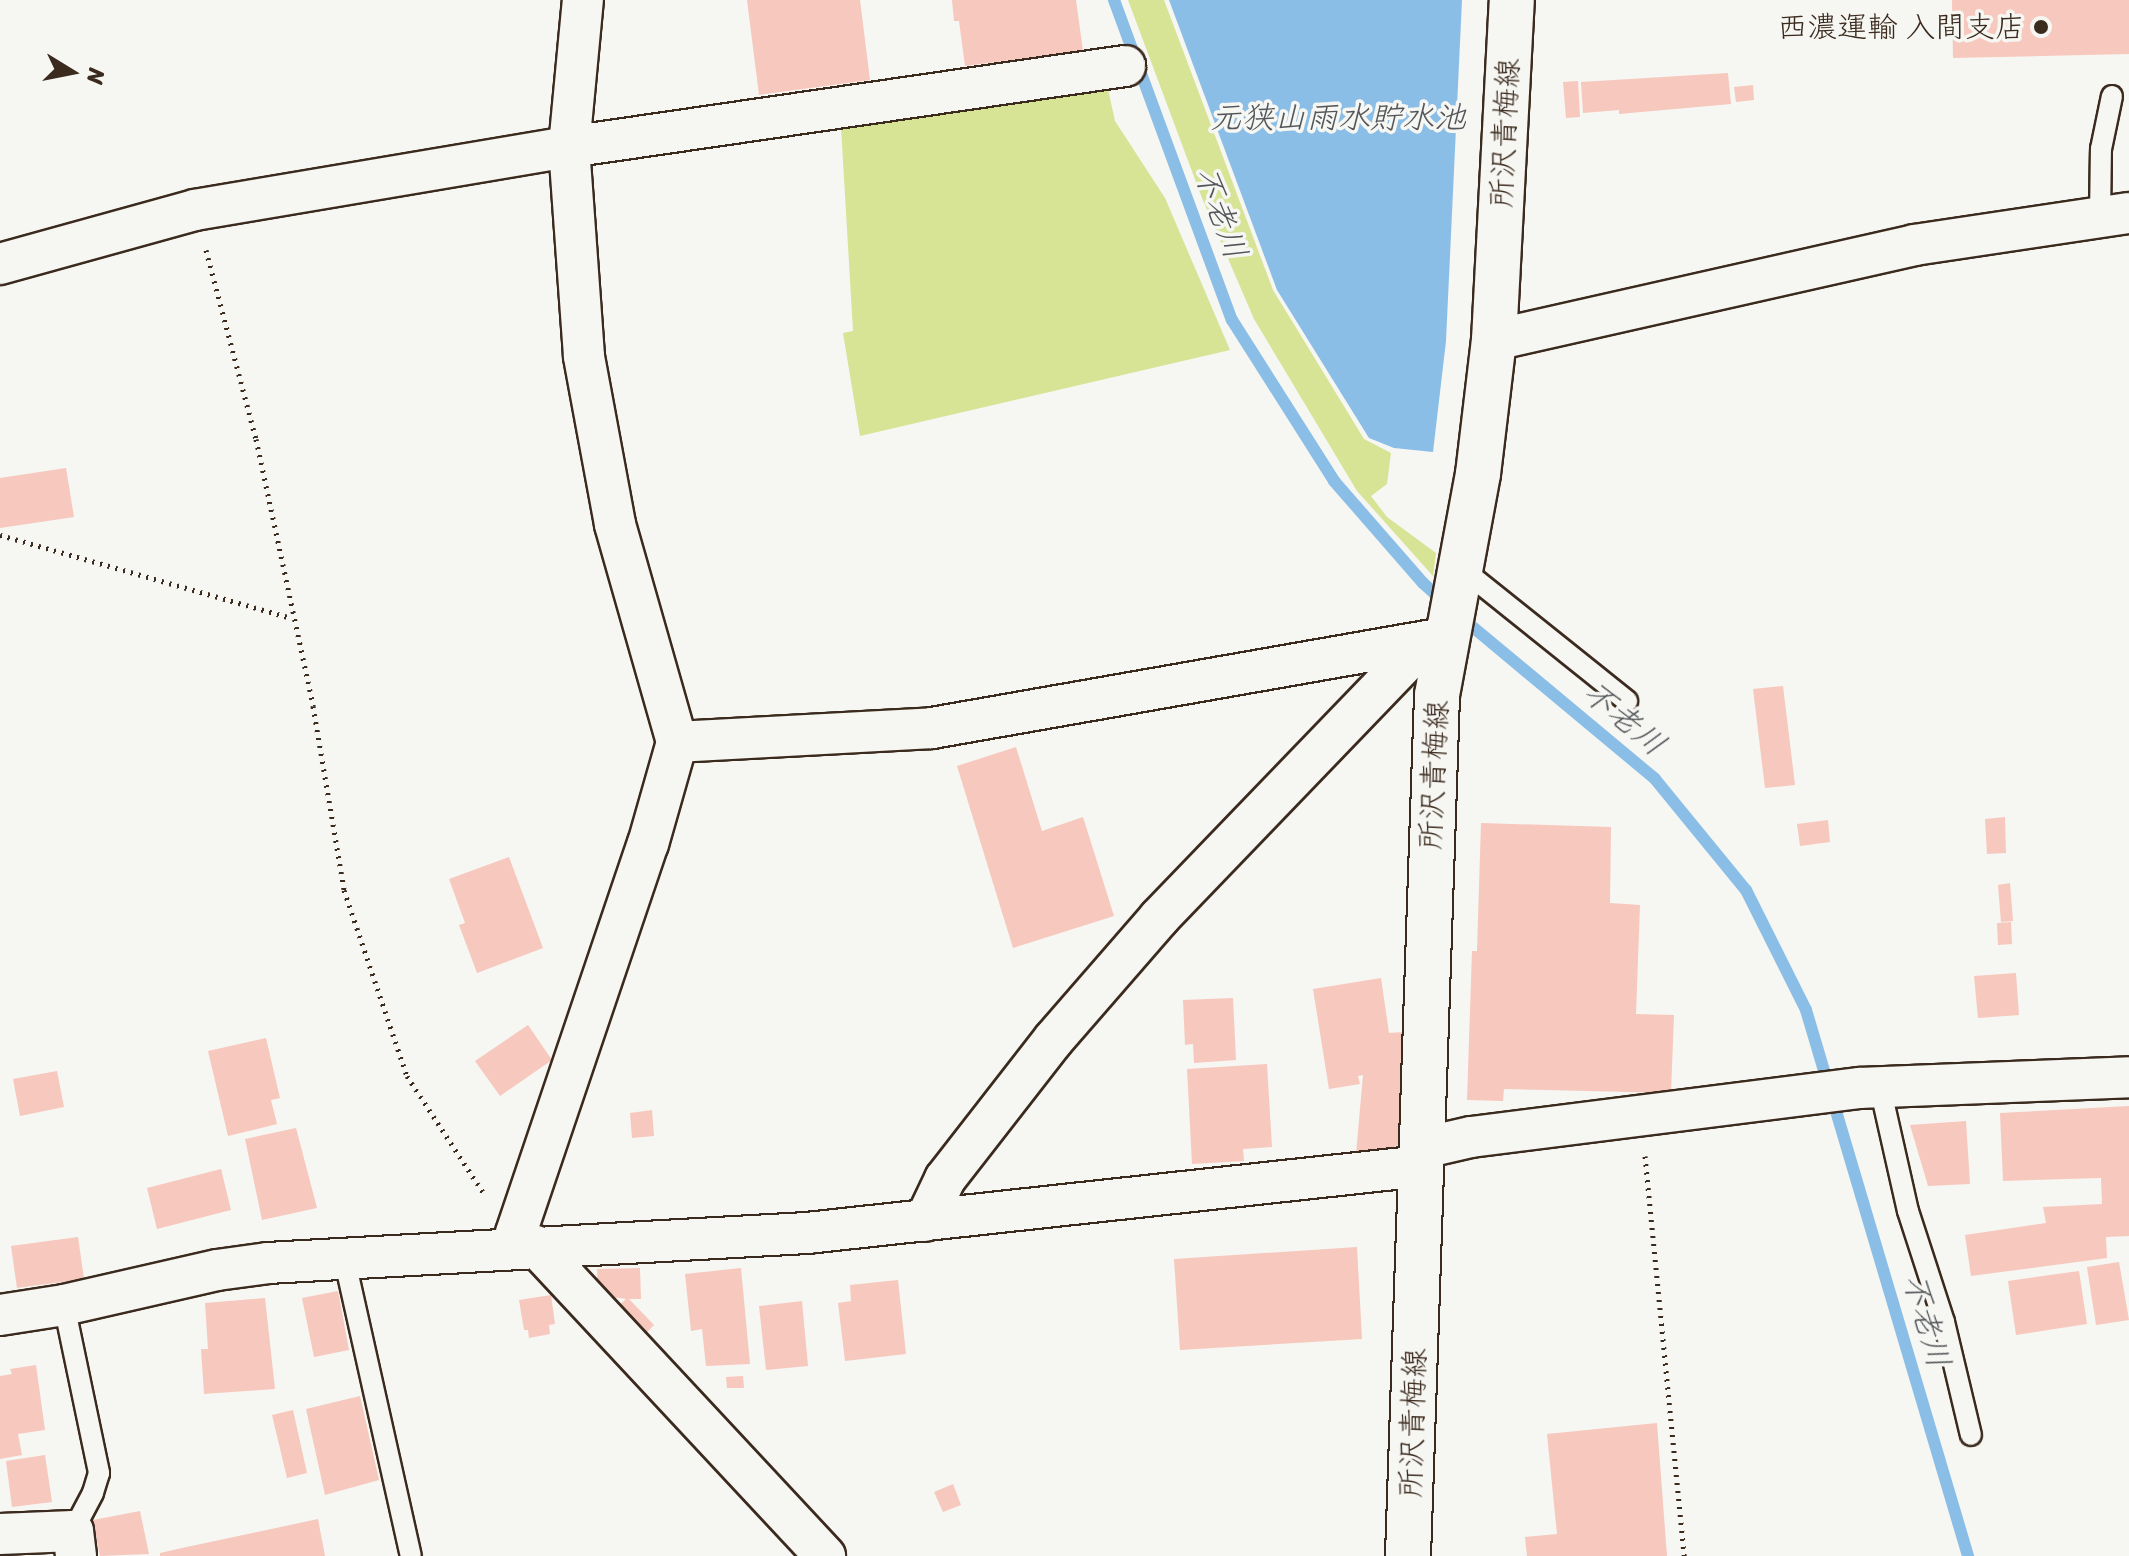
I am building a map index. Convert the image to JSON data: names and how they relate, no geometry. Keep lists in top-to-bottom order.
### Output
{
  "streets": {
    "main road": ["所沢青梅線"]
  },
  "water": ["元狭山雨水貯水池", "不老川"],
  "places": ["西濃運輸 入間支店"],
  "north": "right"
}
